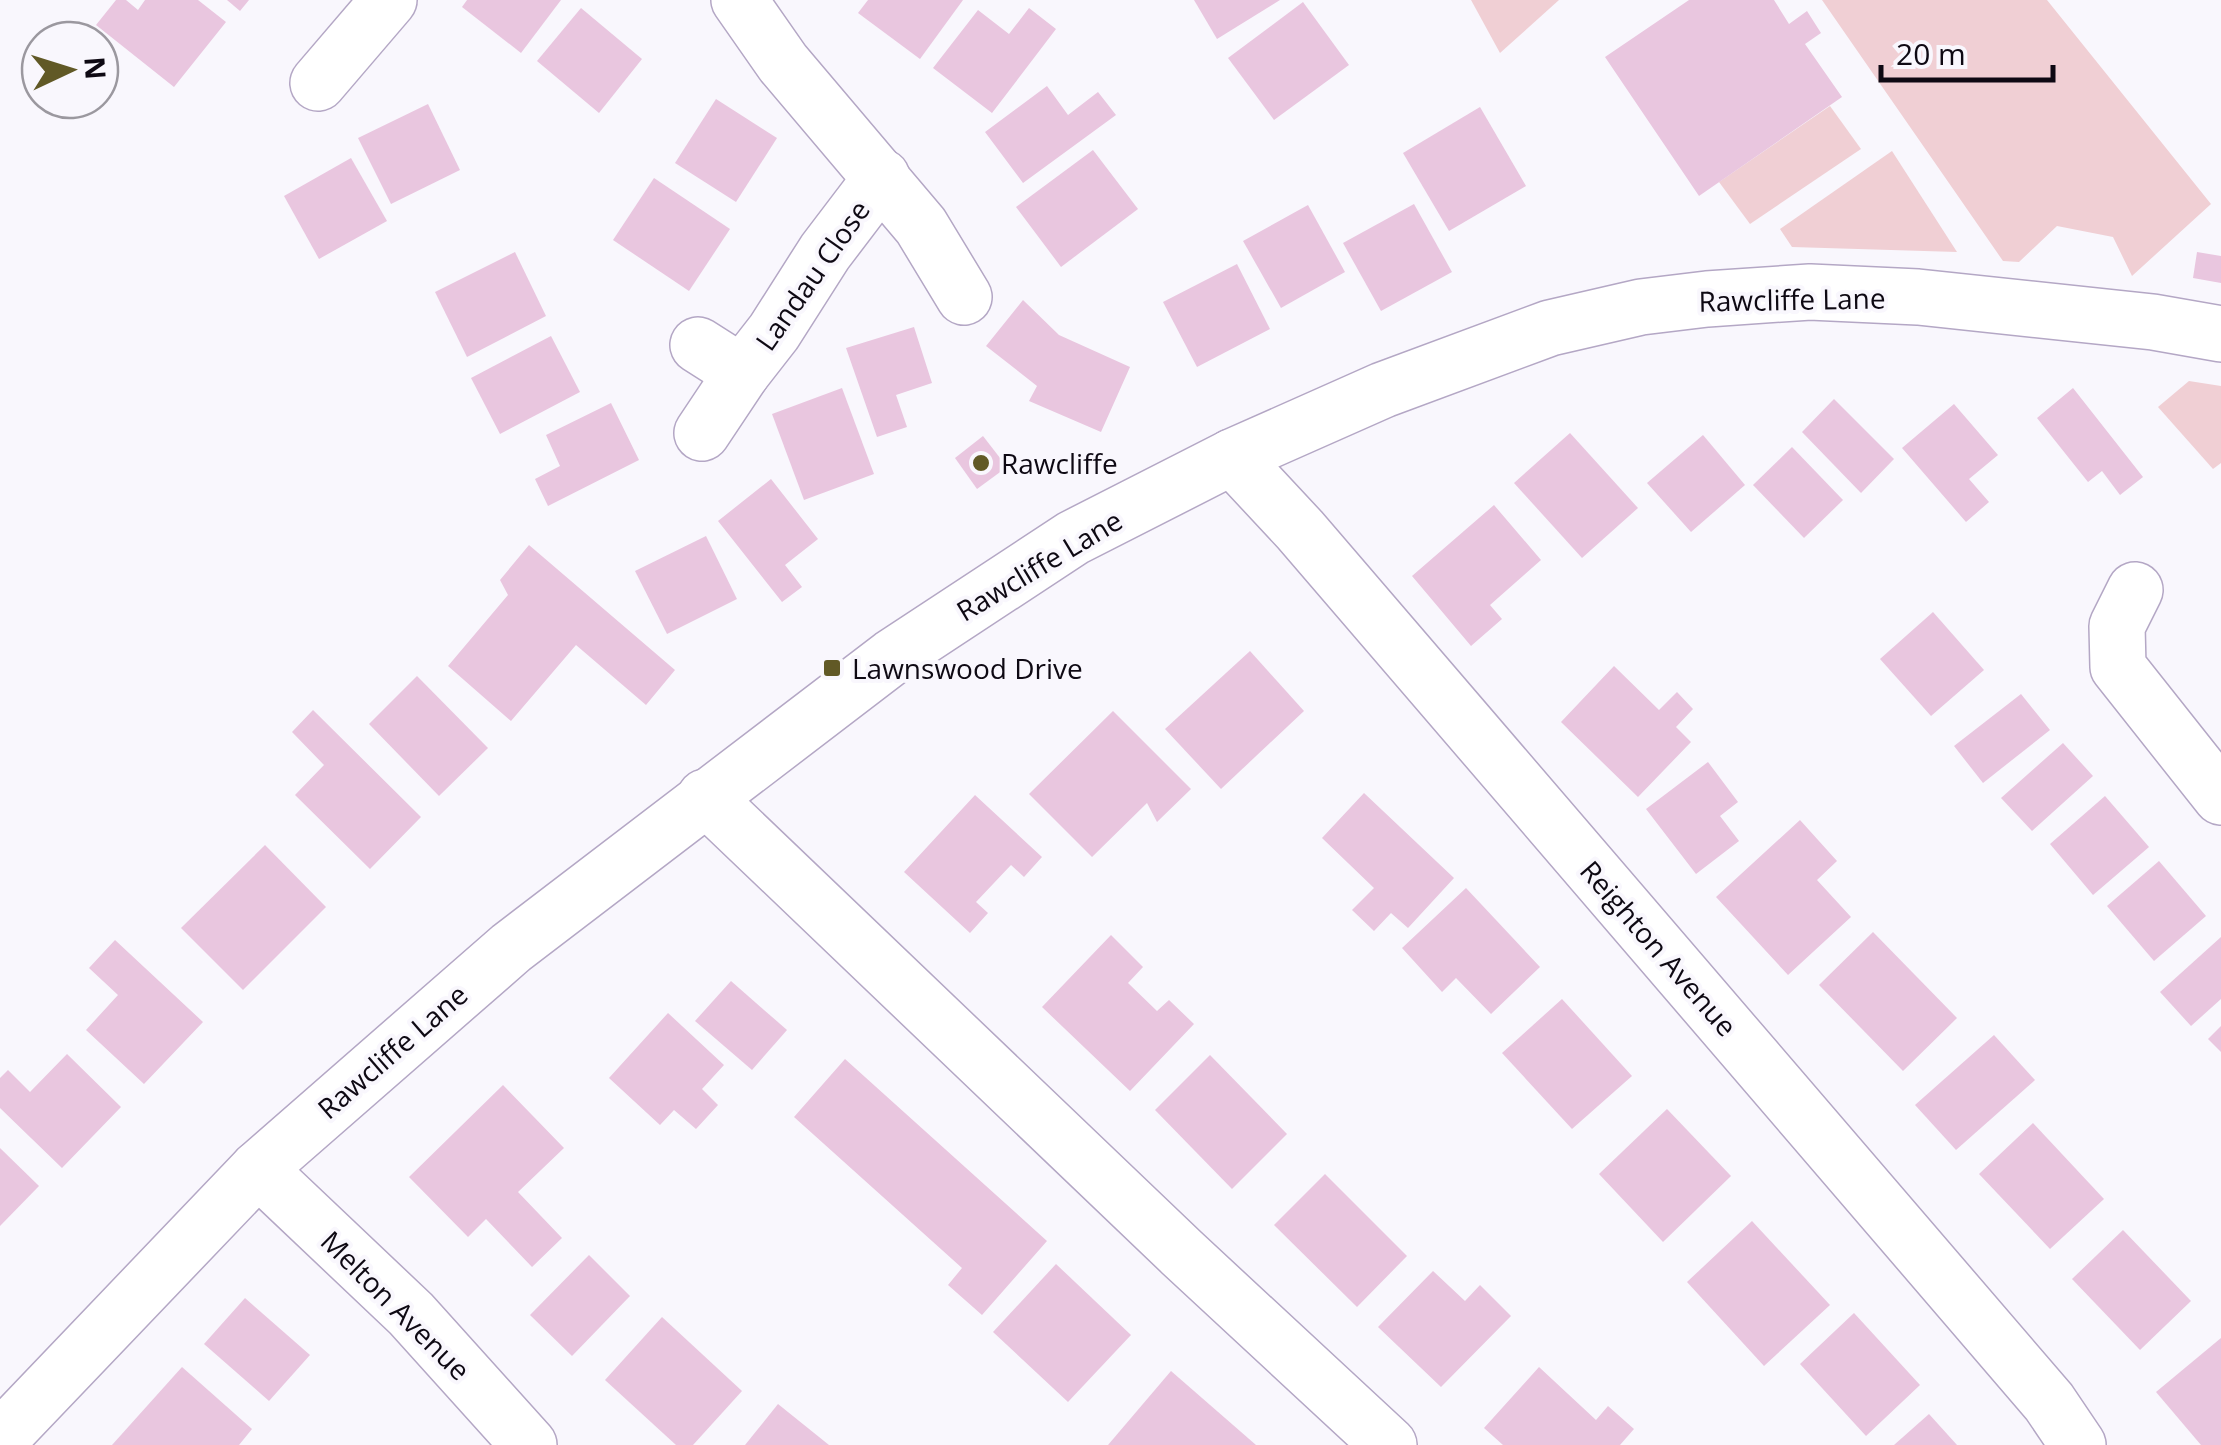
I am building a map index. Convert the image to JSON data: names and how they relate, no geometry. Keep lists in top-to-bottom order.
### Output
{
  "streets": {
    "street": [
      "Landau Close",
      "Rawcliffe Lane",
      "Reighton Avenue",
      "Melton Avenue"
    ]
  },
  "crossings": [
    ["Rawcliffe Lane", "Reighton Avenue"],
    ["Rawcliffe Lane", "Melton Avenue"]
  ],
  "places": {
    "other": ["Rawcliffe"],
    "transit": ["Lawnswood Drive"]
  },
  "scale_bar": "20 m",
  "north": "right"
}
